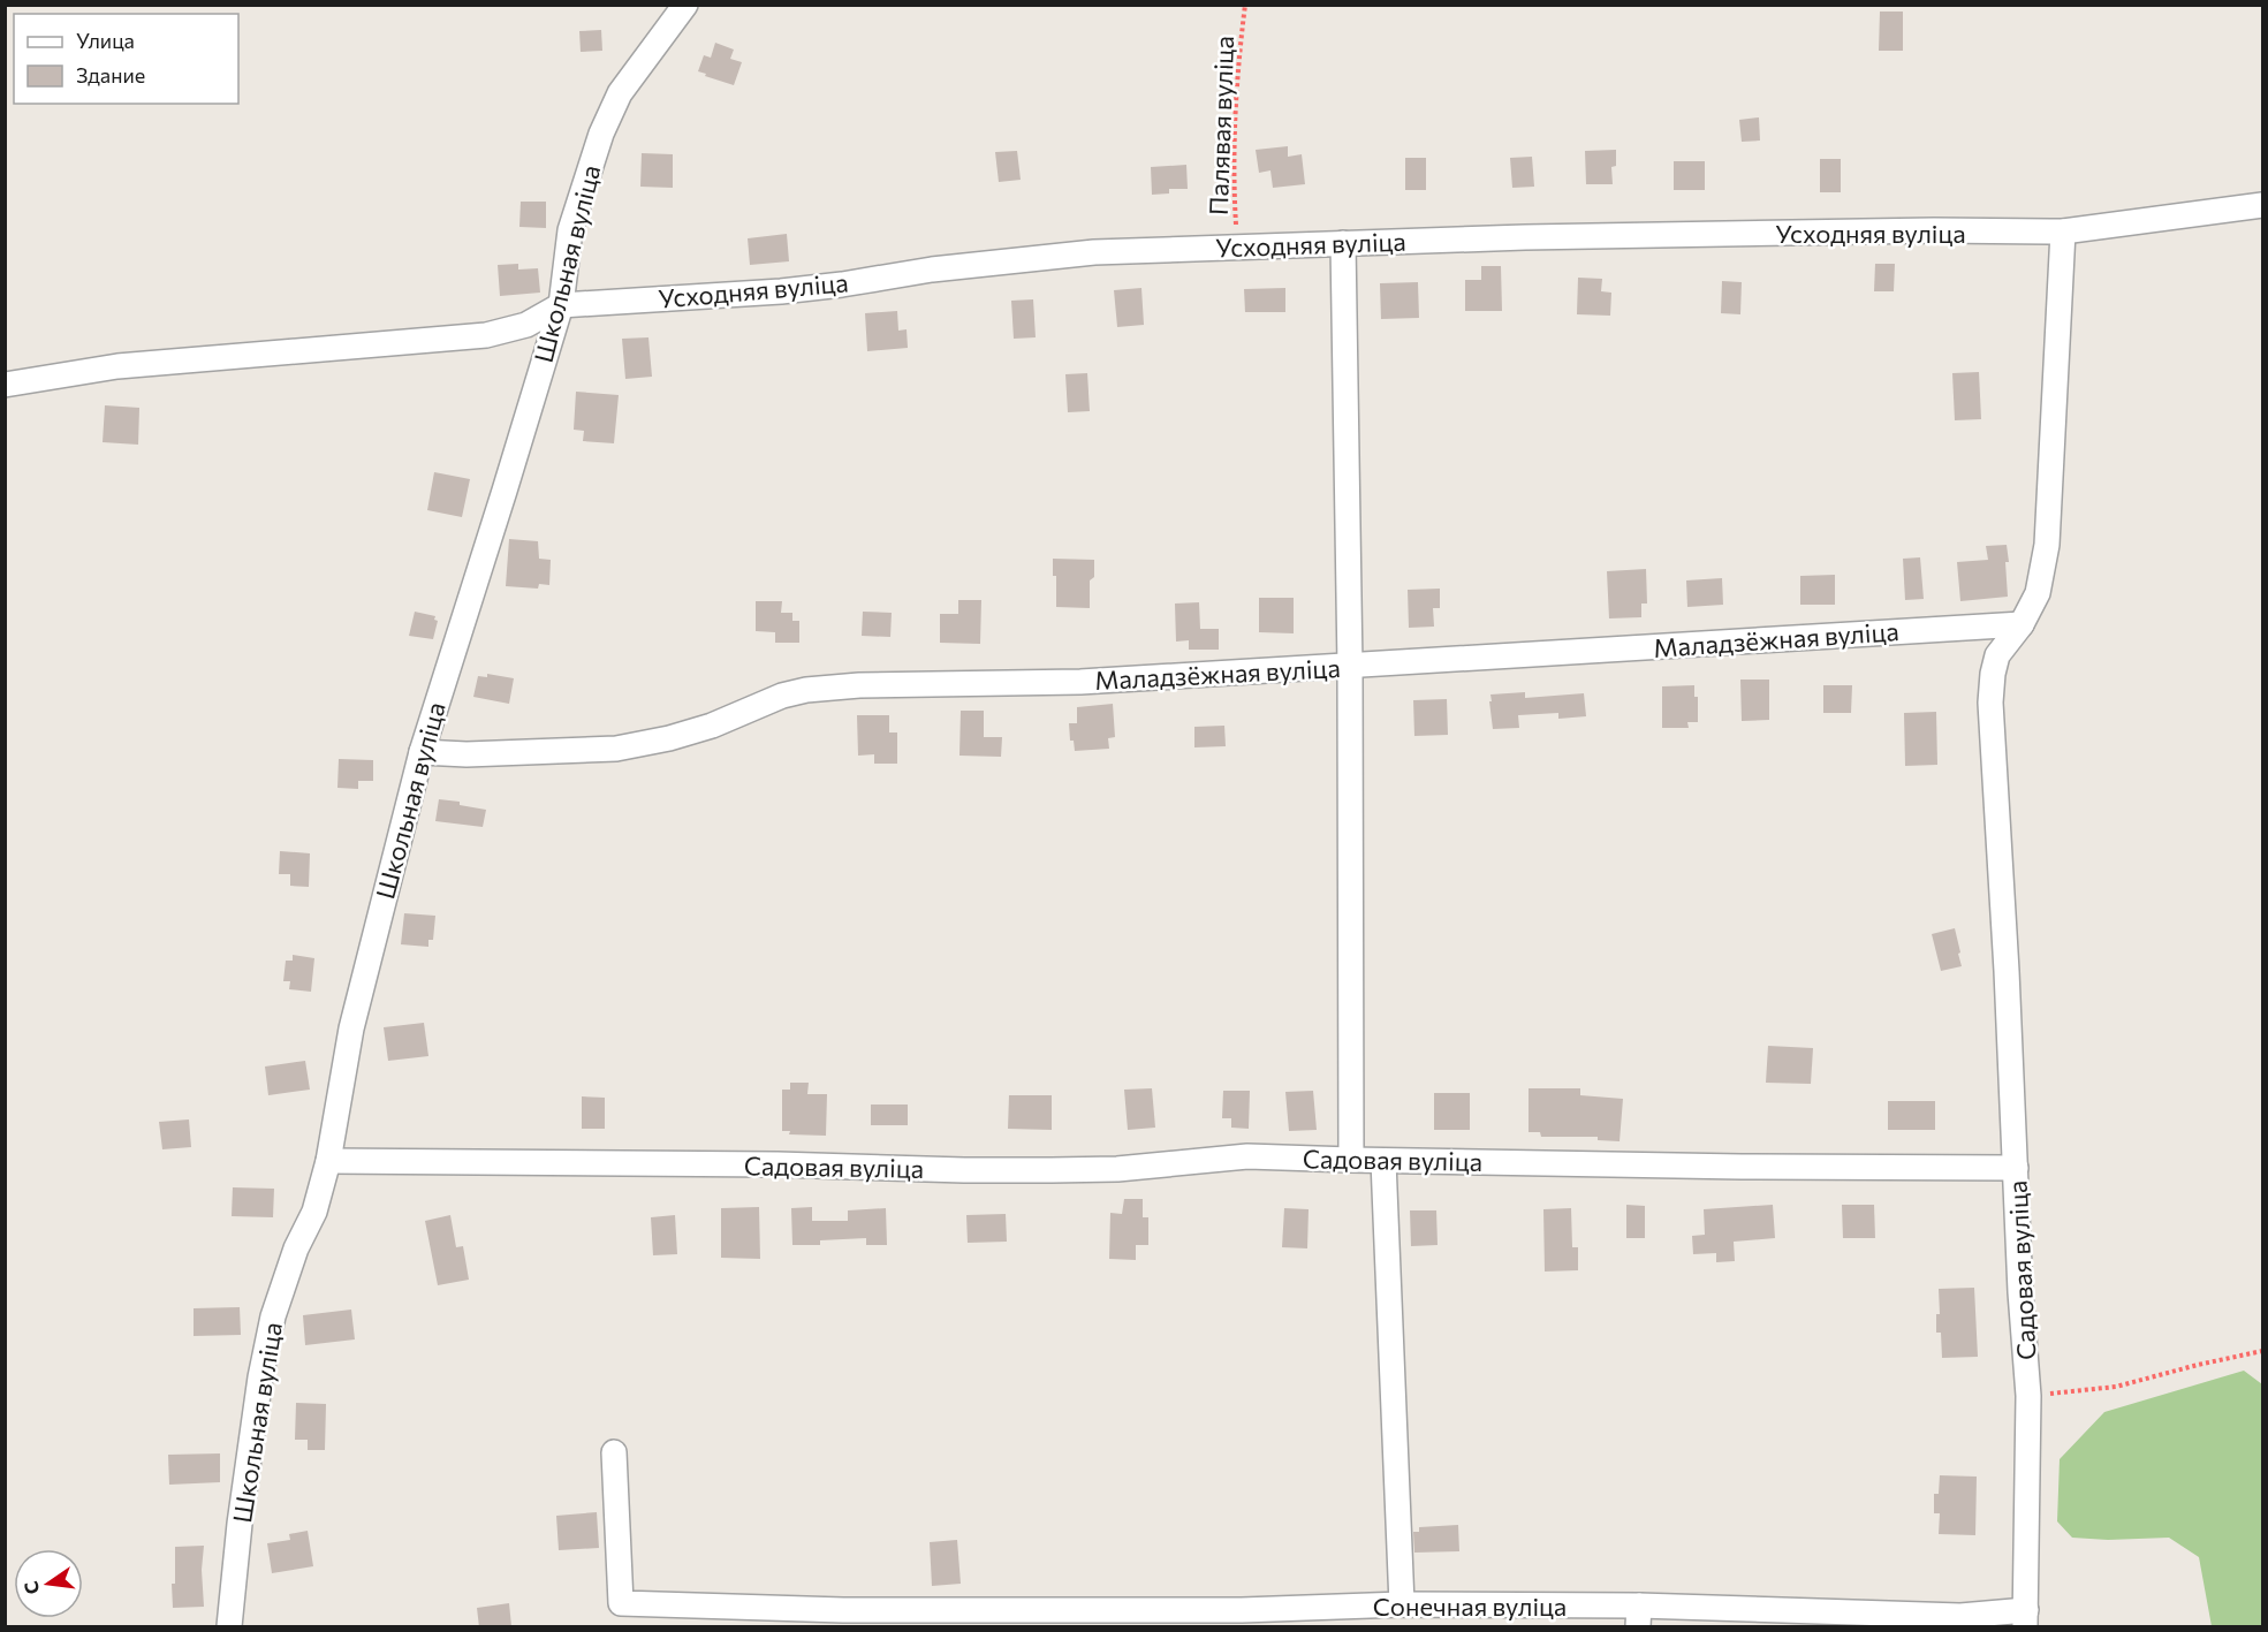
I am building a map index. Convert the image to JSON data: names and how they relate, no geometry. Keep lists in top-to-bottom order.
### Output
{
  "streets": {
    "street": [
      "Усходняя вуліца",
      "Школьная вуліца",
      "Маладзёжная вуліца",
      "Садовая вуліца",
      "Сонечная вуліца"
    ],
    "path": ["Палявая вуліца"]
  },
  "crossings": [
    ["Палявая вуліца", "Усходняя вуліца"],
    ["Усходняя вуліца", "Школьная вуліца"],
    ["Школьная вуліца", "Маладзёжная вуліца"],
    ["Школьная вуліца", "Садовая вуліца"],
    ["Садовая вуліца", "Сонечная вуліца"]
  ],
  "legend": ["Улица", "Здание"],
  "north": "left"
}
